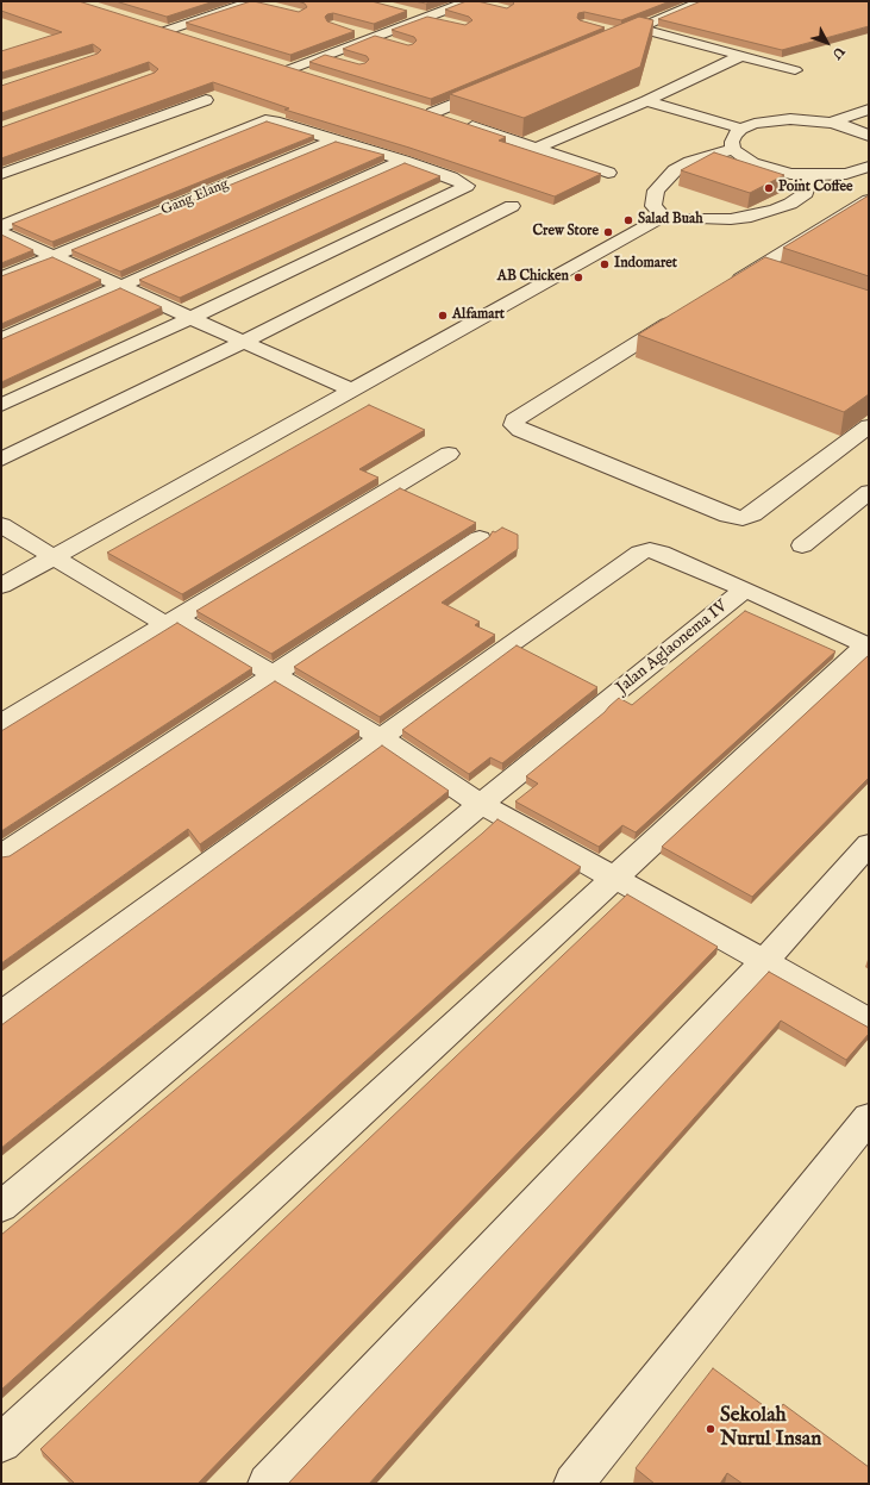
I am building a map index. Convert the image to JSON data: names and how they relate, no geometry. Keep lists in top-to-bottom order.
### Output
{
  "streets": {
    "street": ["Gang Elang", "Jalan Aglaonema IV"]
  },
  "places": [
    "Point Coffee",
    "Salad Buah",
    "Crew Store",
    "Indomaret",
    "AB Chicken",
    "Alfamart",
    "Sekolah Nurul Insan"
  ],
  "north": "bottom right"
}
